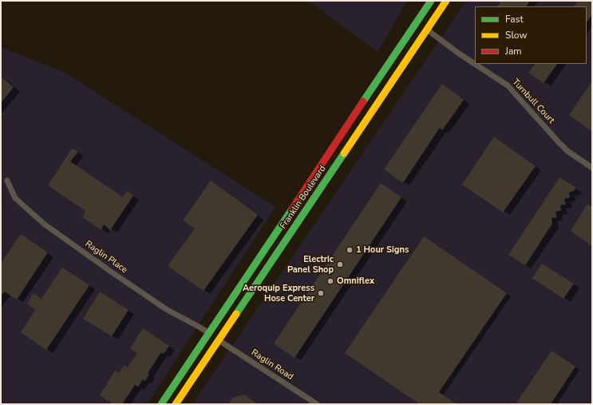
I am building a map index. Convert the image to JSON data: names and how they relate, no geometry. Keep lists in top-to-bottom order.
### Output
{
  "streets": {
    "main road": ["Franklin Boulevard"],
    "street": ["Turnbull Court", "Raglin Place", "Raglin Road"]
  },
  "crossings": [
    ["Turnbull Court", "Franklin Boulevard"],
    ["Franklin Boulevard", "Raglin Place"],
    ["Franklin Boulevard", "Raglin Road"]
  ],
  "places": [
    "1 Hour Signs",
    "Electric Panel Shop",
    "Omniflex",
    "Aeroquip Express Hose Center"
  ],
  "legend": ["Fast", "Slow", "Jam"]
}
